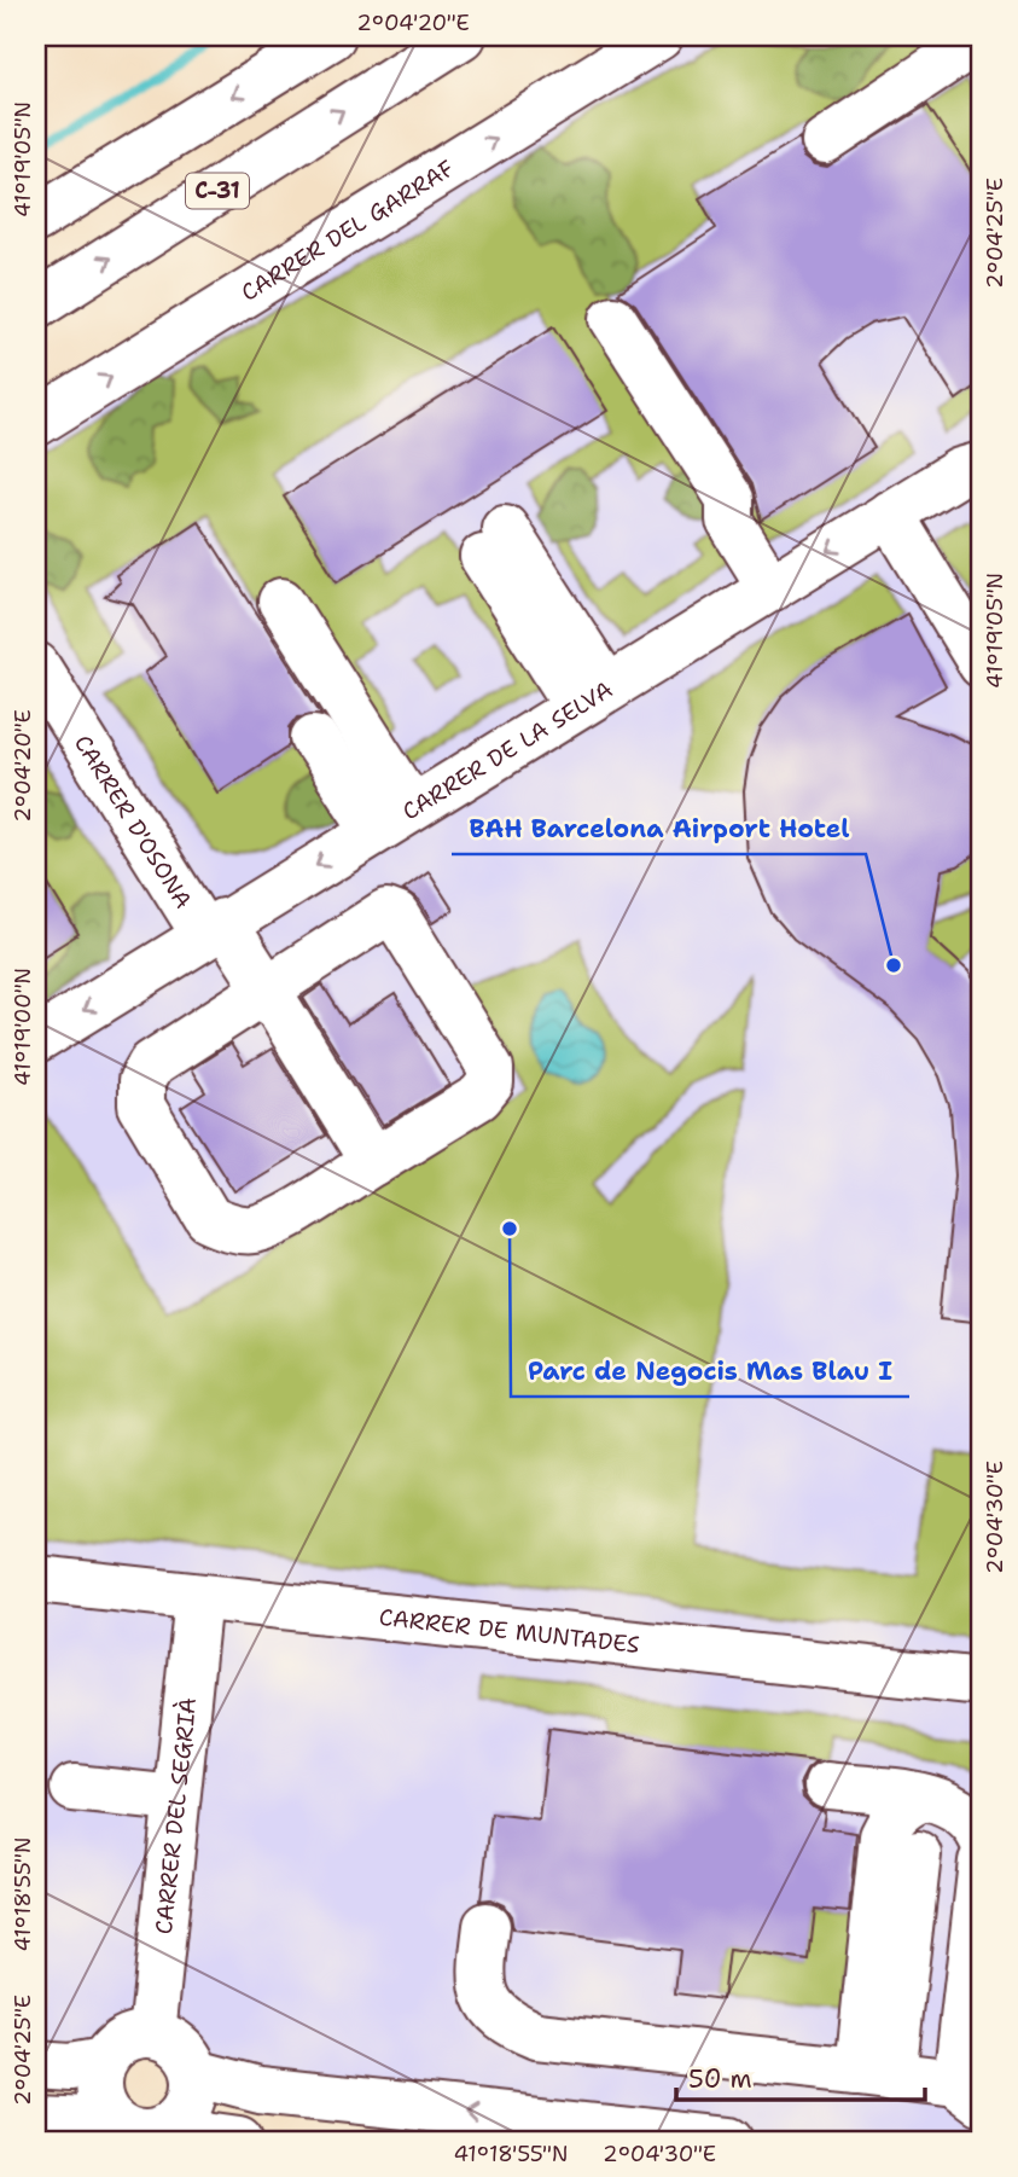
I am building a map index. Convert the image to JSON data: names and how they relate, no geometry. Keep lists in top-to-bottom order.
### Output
{
  "streets": {
    "main road": [
      "C-31",
      "CARRER DEL GARRAF",
      "CARRER DE LA SELVA",
      "CARRER D'OSONA",
      "CARRER DE MUNTADES",
      "CARRER DEL SEGRIÀ"
    ]
  },
  "crossings": [
    ["CARRER DE LA SELVA", "CARRER D'OSONA"],
    ["CARRER DE MUNTADES", "CARRER DEL SEGRIÀ"]
  ],
  "one_way": ["CARRER DE LA SELVA"],
  "places": ["BAH Barcelona Airport Hotel", "Parc de Negocis Mas Blau I"],
  "scale_bar": "50 m",
  "coordinates": [
    "2°04'20\"E",
    "41°19'05\"N",
    "2°04'25\"E",
    "41°19'00\"N",
    "2°04'30\"E",
    "41°18'55\"N"
  ]
}
